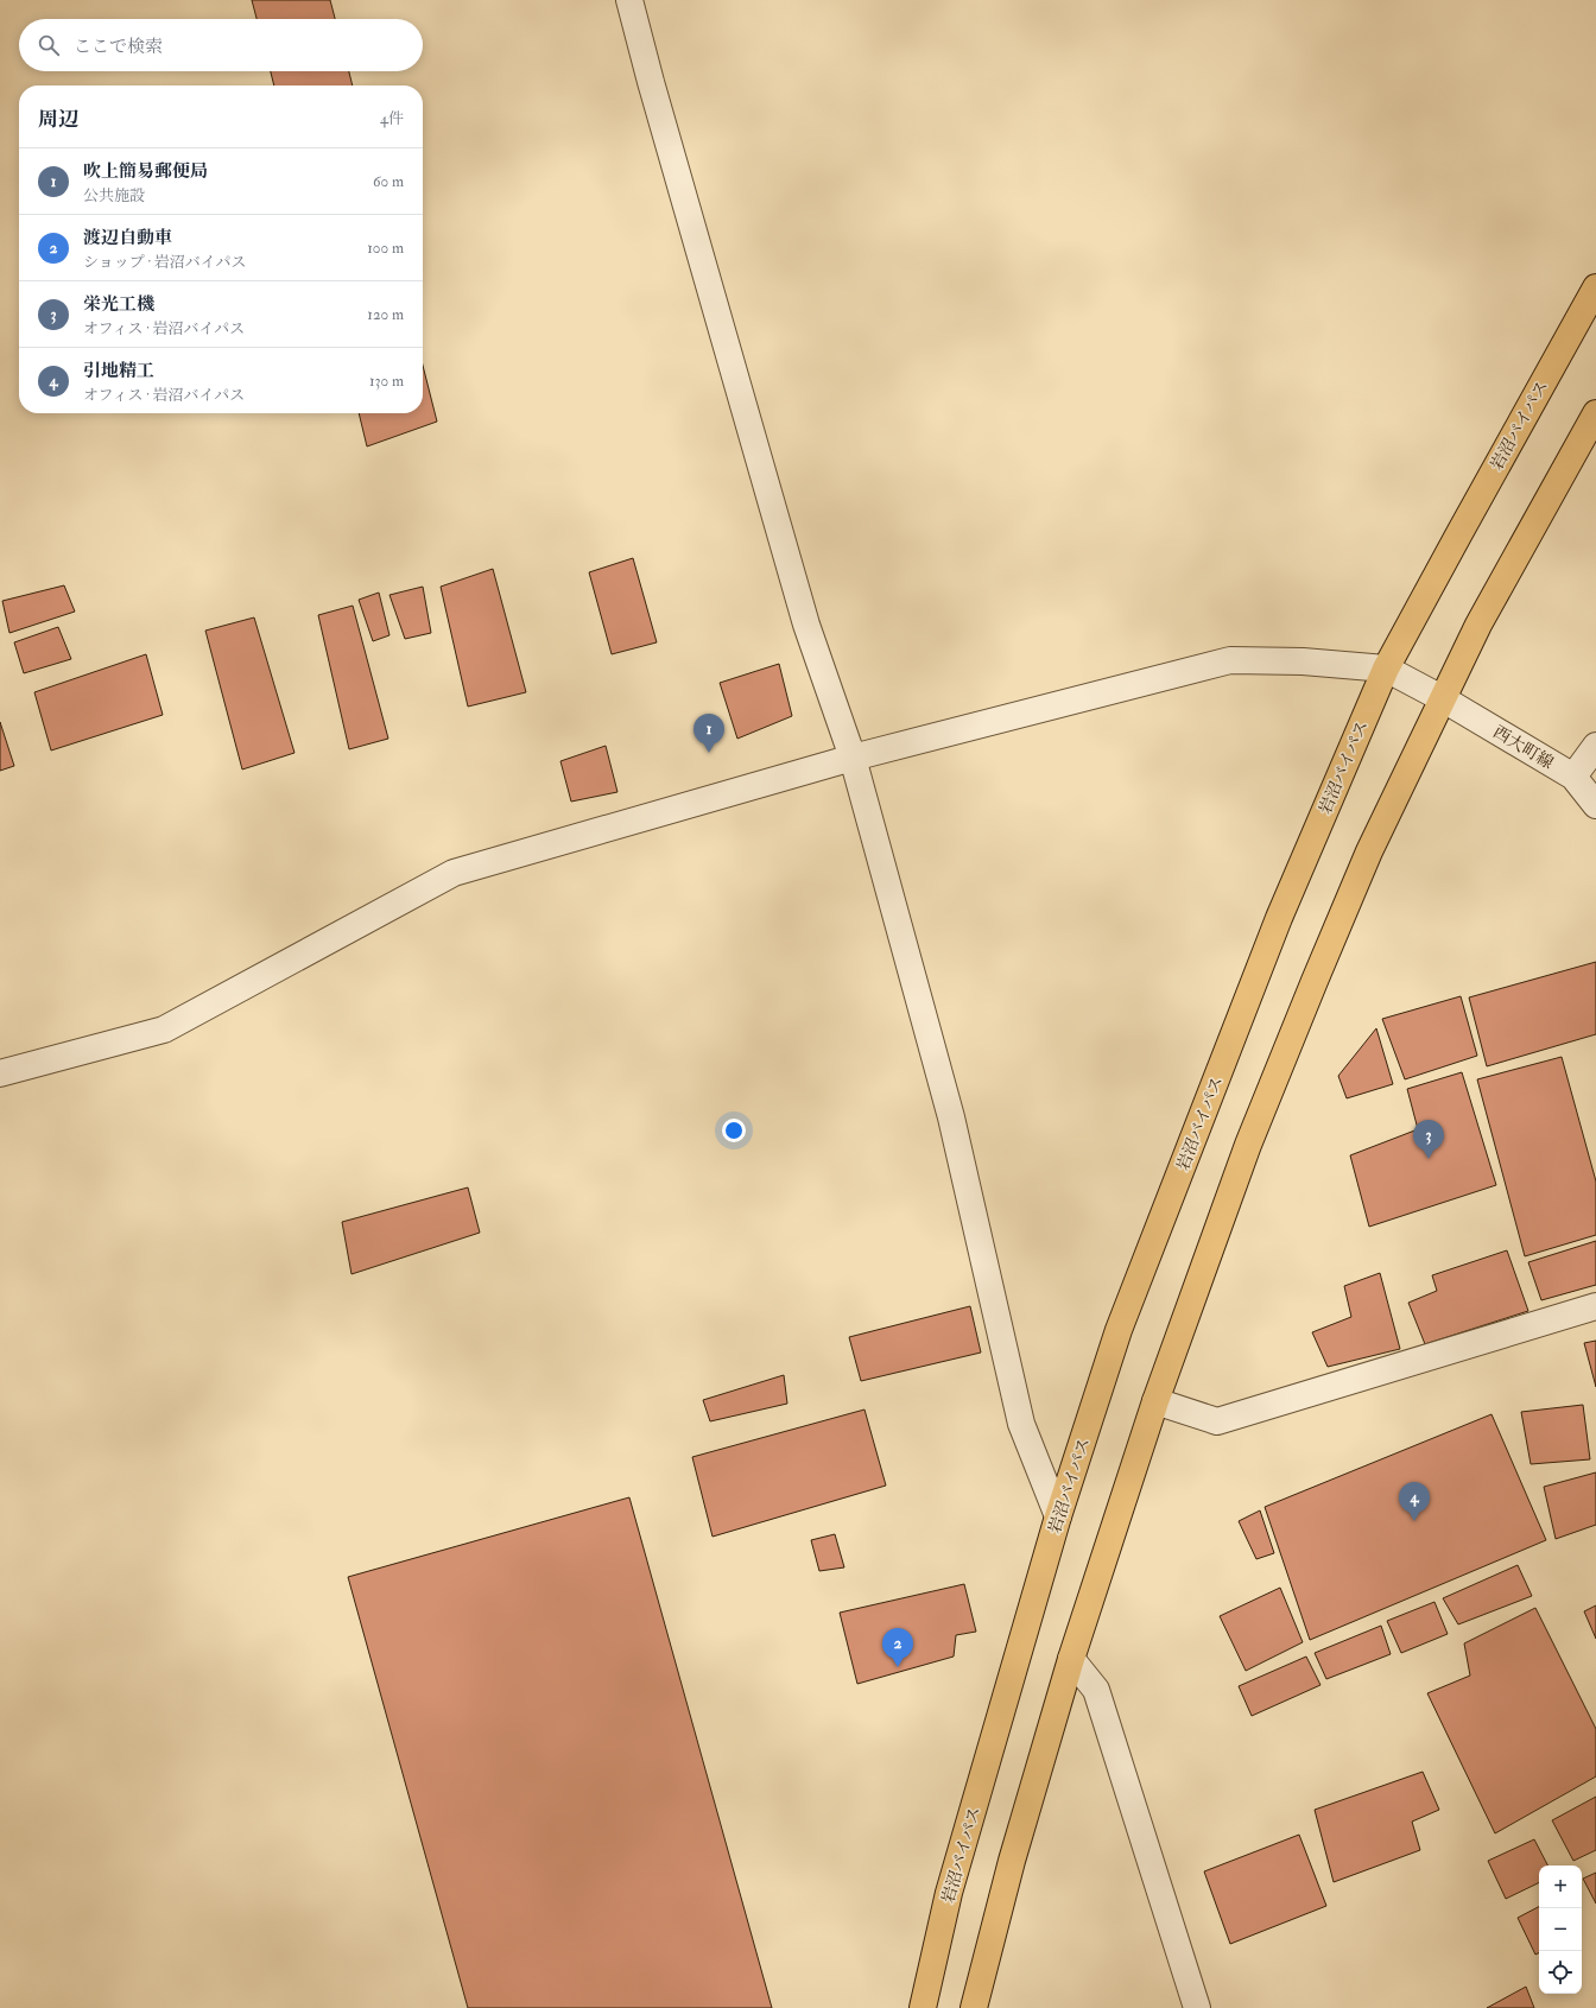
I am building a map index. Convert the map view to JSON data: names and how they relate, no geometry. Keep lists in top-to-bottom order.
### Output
{
  "streets": {
    "highway": ["岩沼バイパス"],
    "street": ["西大町線"]
  },
  "crossings": [
    ["岩沼バイパス", "西大町線"]
  ],
  "page": {
    "search": "ここで検索",
    "heading": ["周辺", "4件"],
    "list": [
      {
        "mark": "1",
        "name": "吹上簡易郵便局",
        "note": "公共施設",
        "value": "60 m"
      },
      {
        "mark": "2",
        "name": "渡辺自動車",
        "note": "ショップ · 岩沼バイパス",
        "value": "100 m"
      },
      {
        "mark": "3",
        "name": "栄光工機",
        "note": "オフィス · 岩沼バイパス",
        "value": "120 m"
      },
      {
        "mark": "4",
        "name": "引地精工",
        "note": "オフィス · 岩沼バイパス",
        "value": "130 m"
      }
    ],
    "pins": [
      "1",
      "3",
      "4",
      "2"
    ],
    "map_buttons": ["+", "−"]
  }
}
